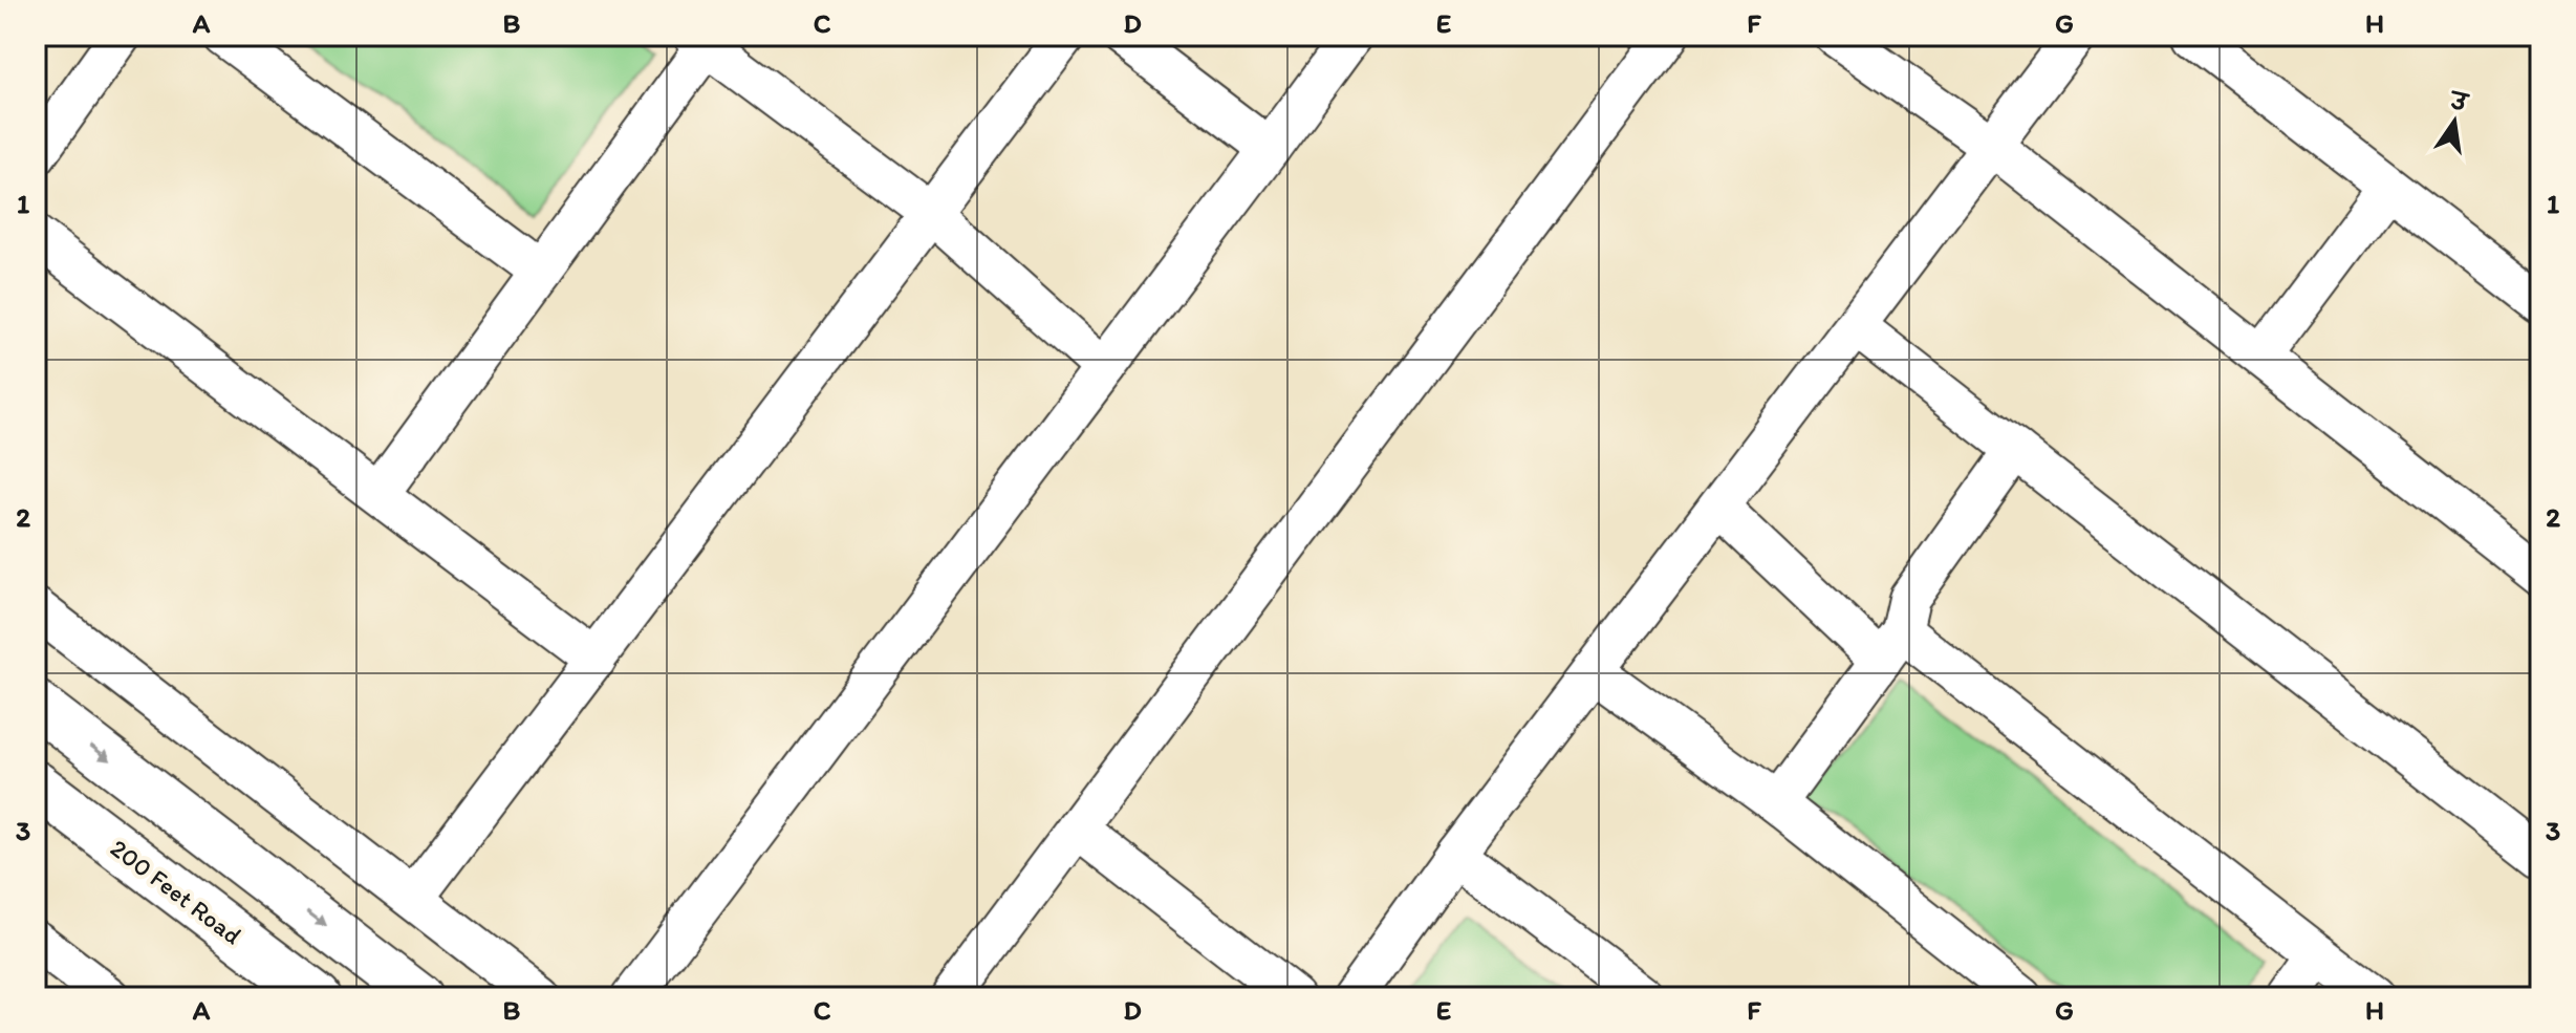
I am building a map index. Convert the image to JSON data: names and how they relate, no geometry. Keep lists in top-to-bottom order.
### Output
{
  "streets": {
    "street": ["200 Feet Road"]
  },
  "north": "top",
  "grid": {
    "columns": [
      "A",
      "B",
      "C",
      "D",
      "E",
      "F",
      "G",
      "H"
    ],
    "rows": ["1", "2", "3"]
  }
}
